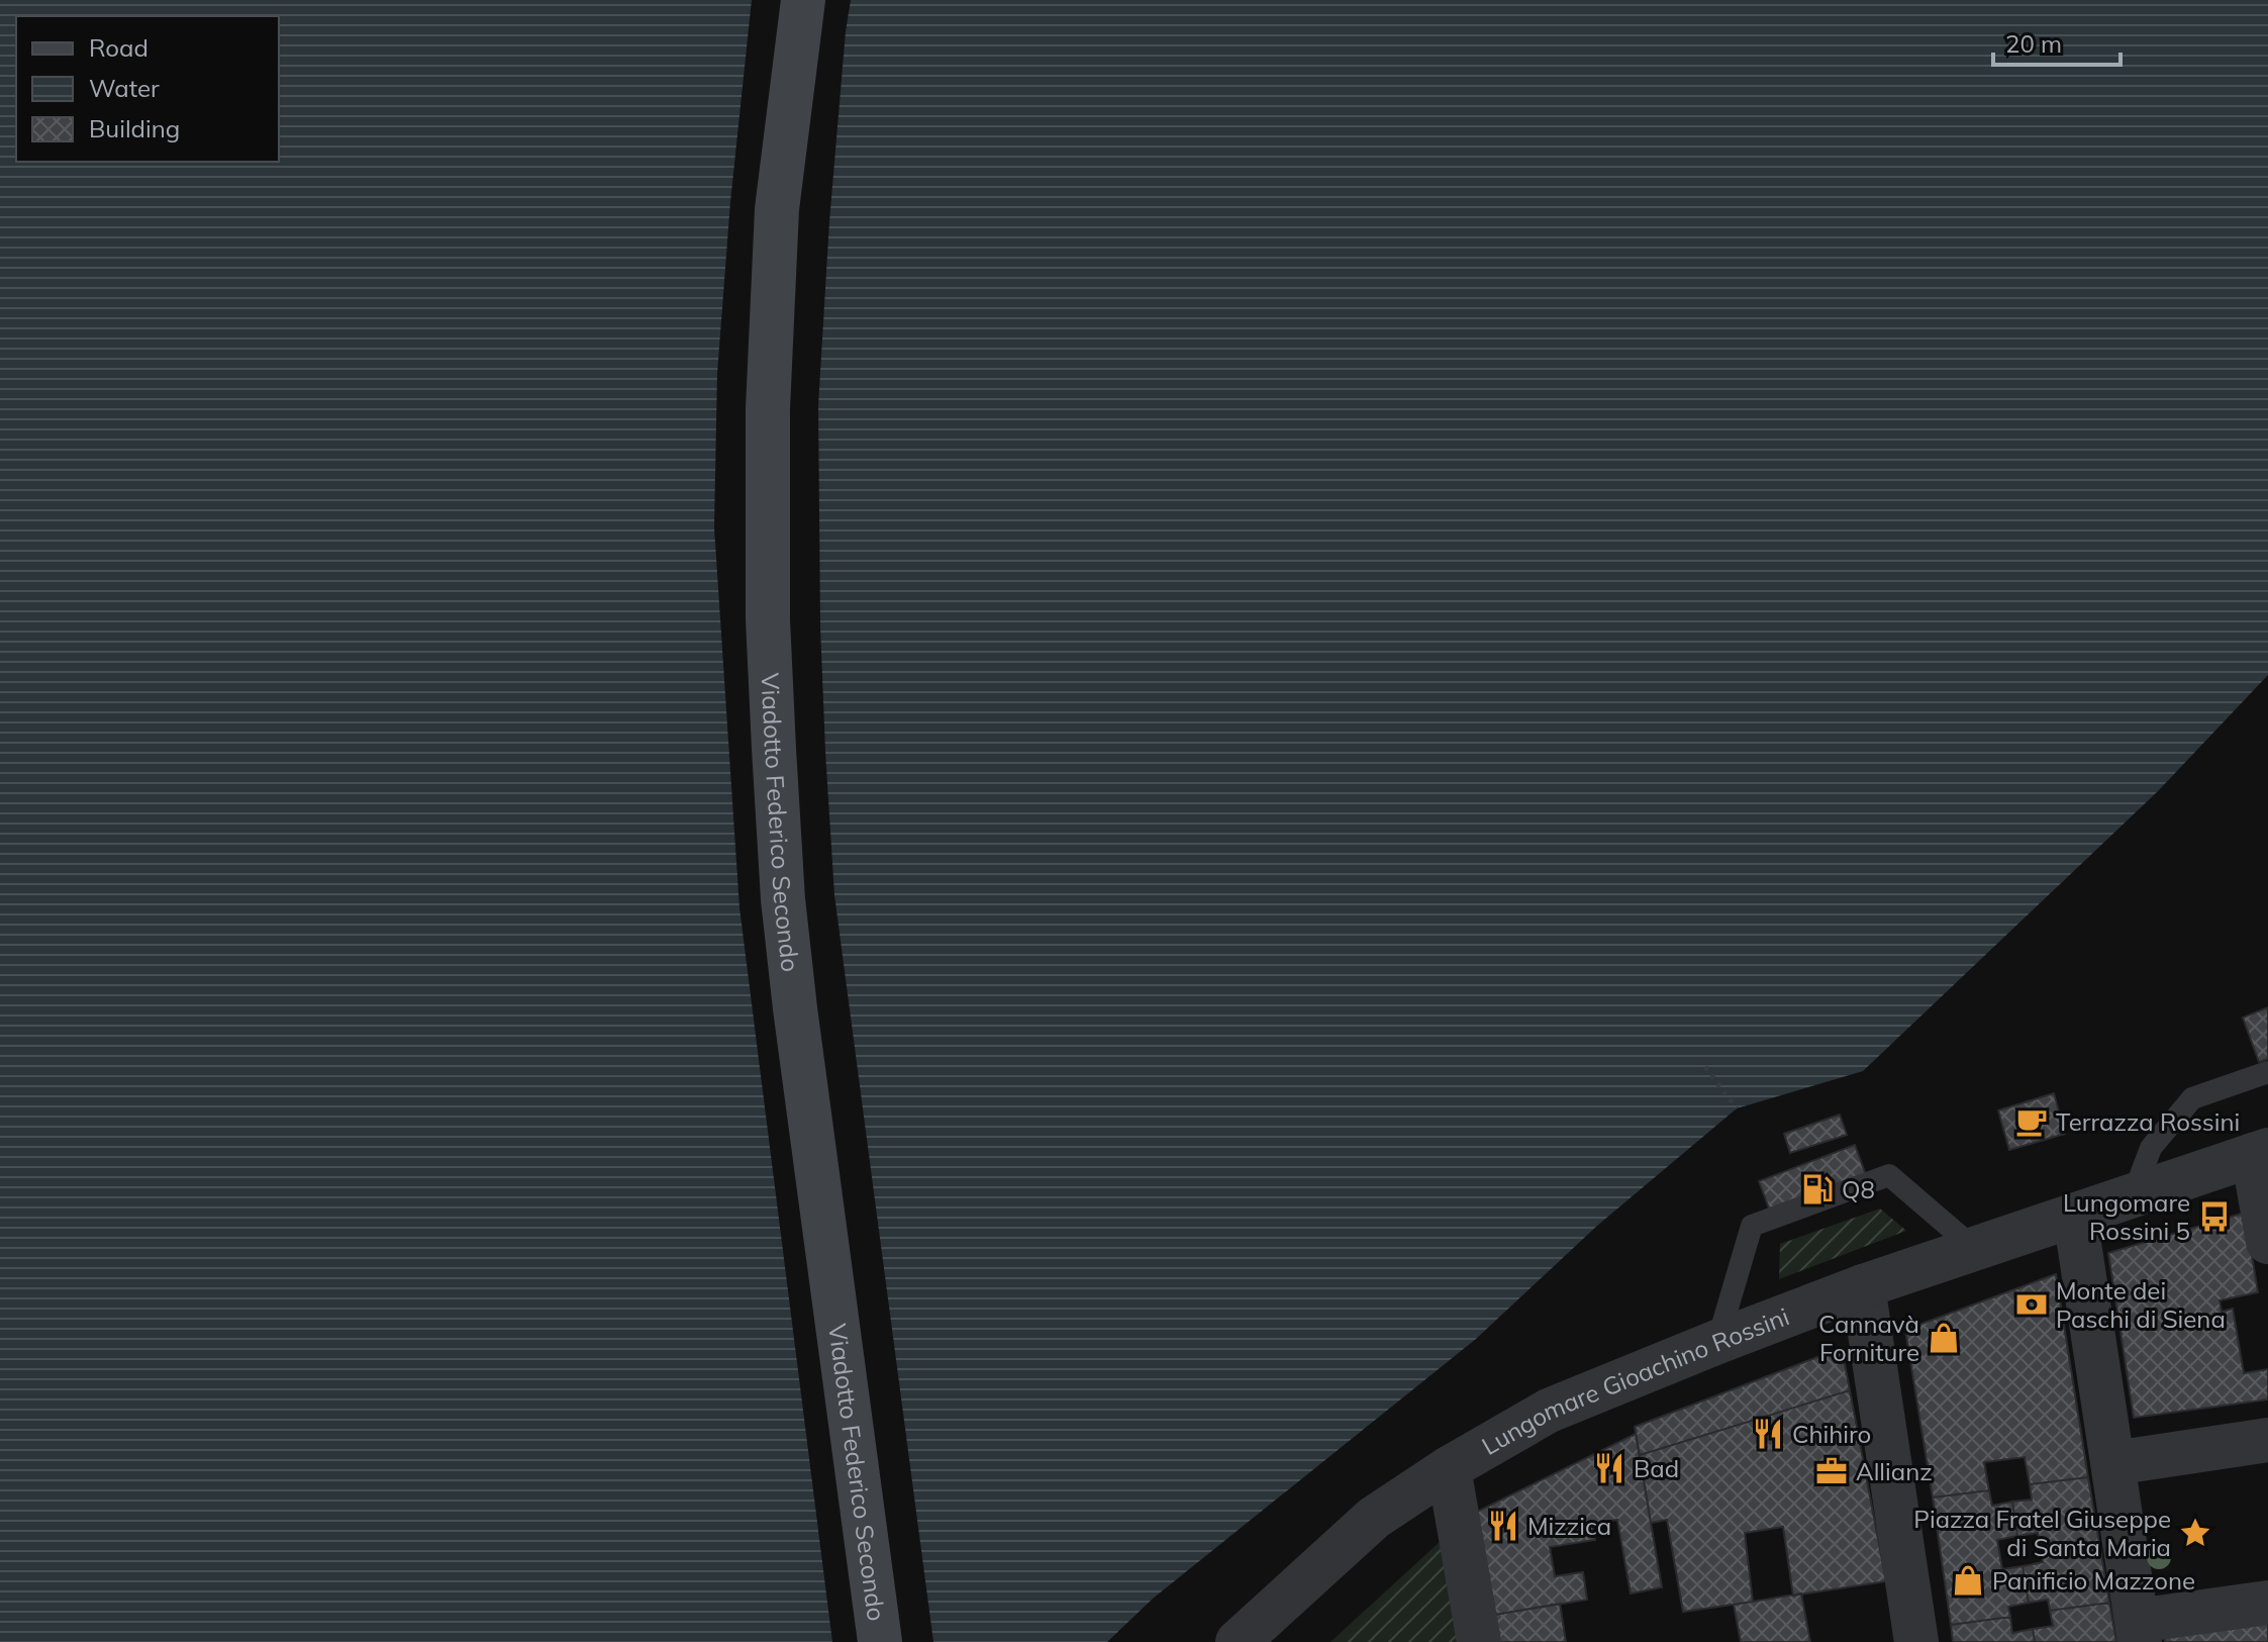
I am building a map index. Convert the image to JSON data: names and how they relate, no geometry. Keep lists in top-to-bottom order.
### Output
{
  "streets": {
    "main road": ["Viadotto Federico Secondo"],
    "street": ["Lungomare Gioachino Rossini"]
  },
  "places": {
    "cafe": ["Terrazza Rossini"],
    "fuel station": ["Q8"],
    "bus stop": ["Lungomare Rossini 5"],
    "bank": ["Monte dei Paschi di Siena"],
    "shop": ["Cannavà Forniture", "Panificio Mazzone"],
    "restaurant": ["Chihiro", "Bad", "Mizzica"],
    "office": ["Allianz"],
    "place": ["Piazza Fratel Giuseppe di Santa Maria"]
  },
  "legend": ["Road", "Water", "Building"],
  "scale_bar": "20 m"
}
